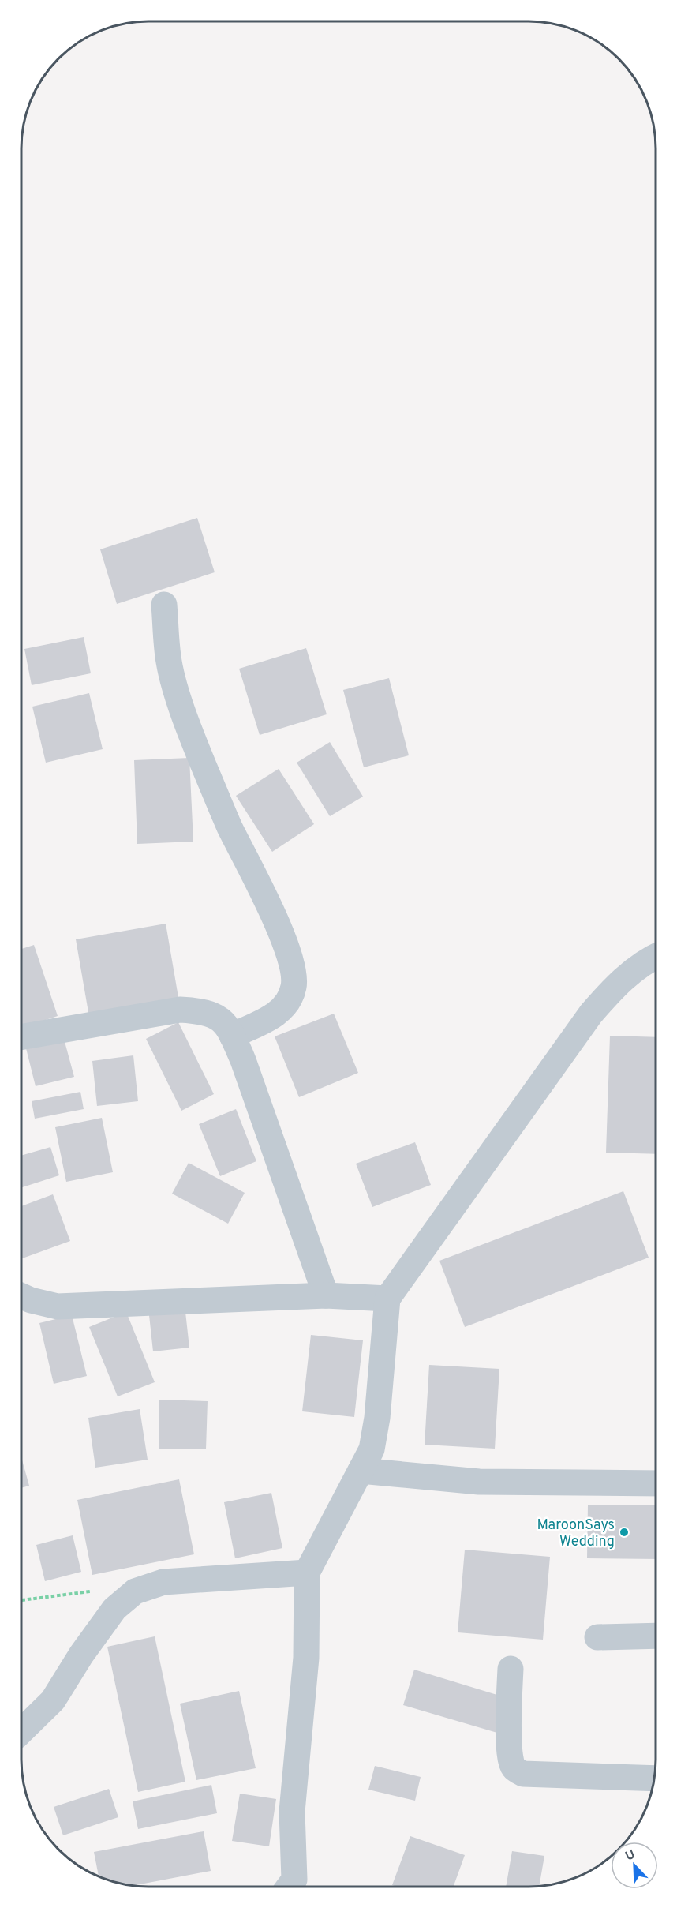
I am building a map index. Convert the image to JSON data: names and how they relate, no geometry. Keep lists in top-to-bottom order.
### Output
{
  "places": ["MaroonSays Wedding"],
  "north": "top left"
}
